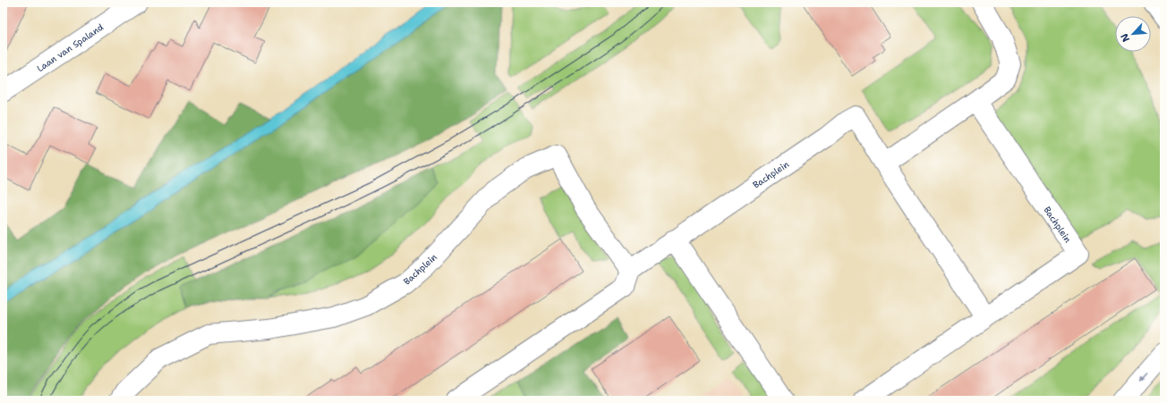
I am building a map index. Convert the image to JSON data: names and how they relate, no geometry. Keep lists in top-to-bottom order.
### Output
{
  "streets": {
    "street": ["Laan van Spaland", "Bachplein"]
  },
  "north": "bottom left"
}
